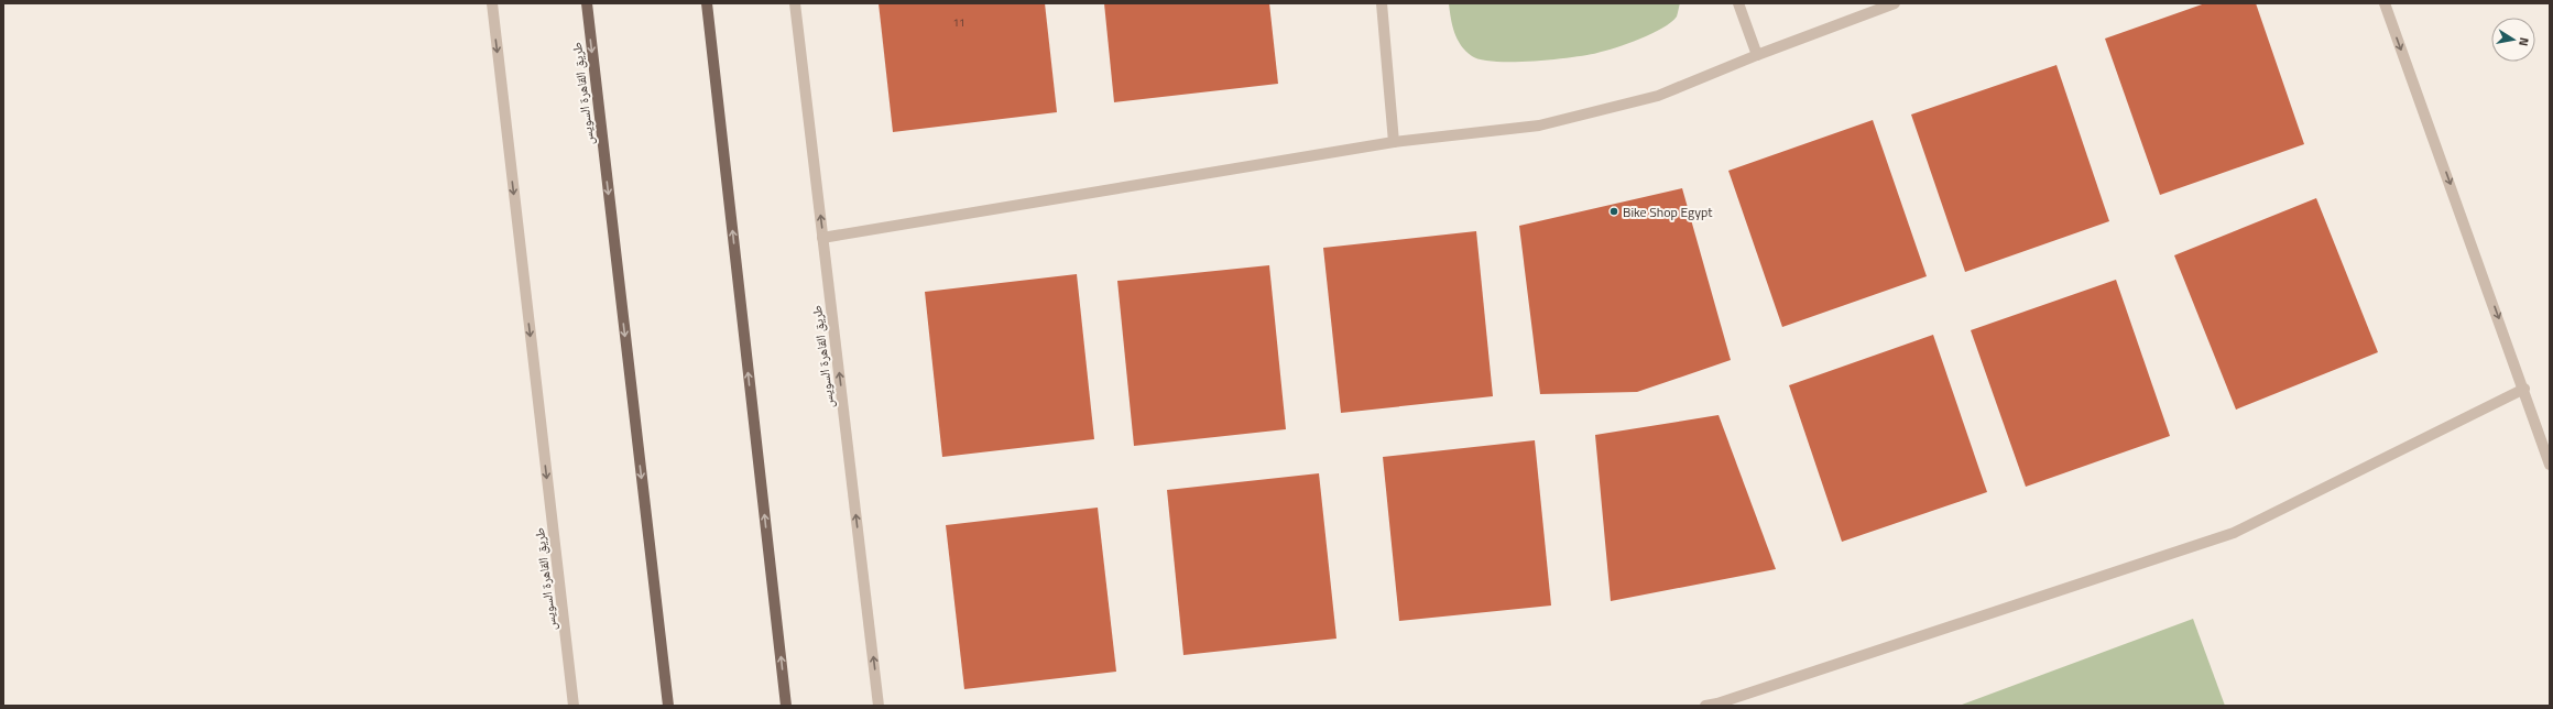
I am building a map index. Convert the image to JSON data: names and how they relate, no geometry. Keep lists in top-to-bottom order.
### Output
{
  "streets": {
    "main road": ["طريق القاهرة السويس"]
  },
  "places": ["Bike Shop Egypt"],
  "house_numbers": ["11"],
  "north": "right"
}
